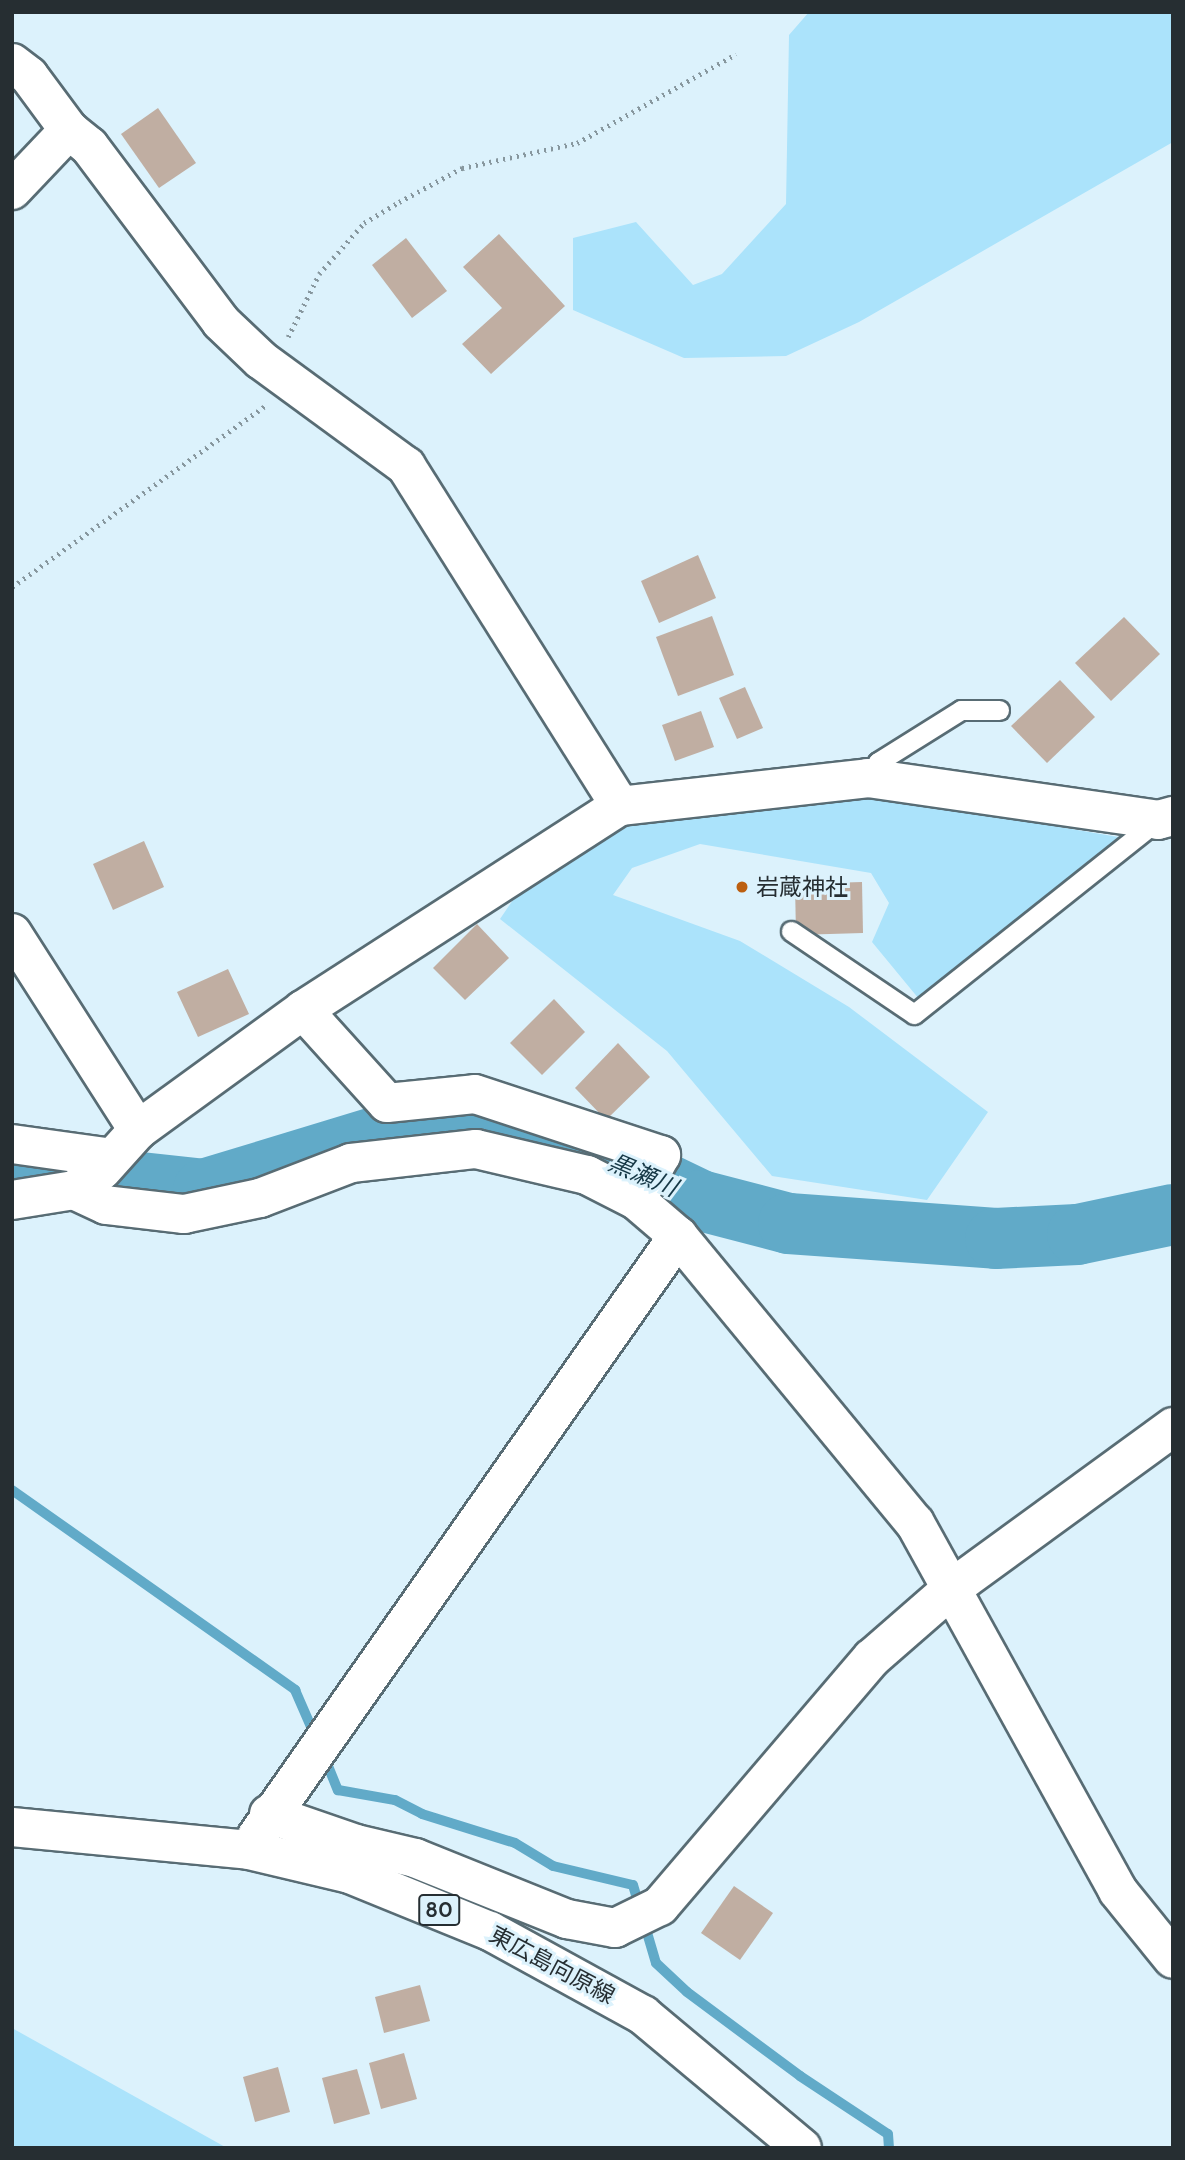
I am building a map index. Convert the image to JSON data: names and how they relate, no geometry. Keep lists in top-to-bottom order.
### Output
{
  "streets": {
    "street": ["80", "東広島向原線"]
  },
  "water": ["黒瀬川"],
  "places": ["岩蔵神社"]
}
